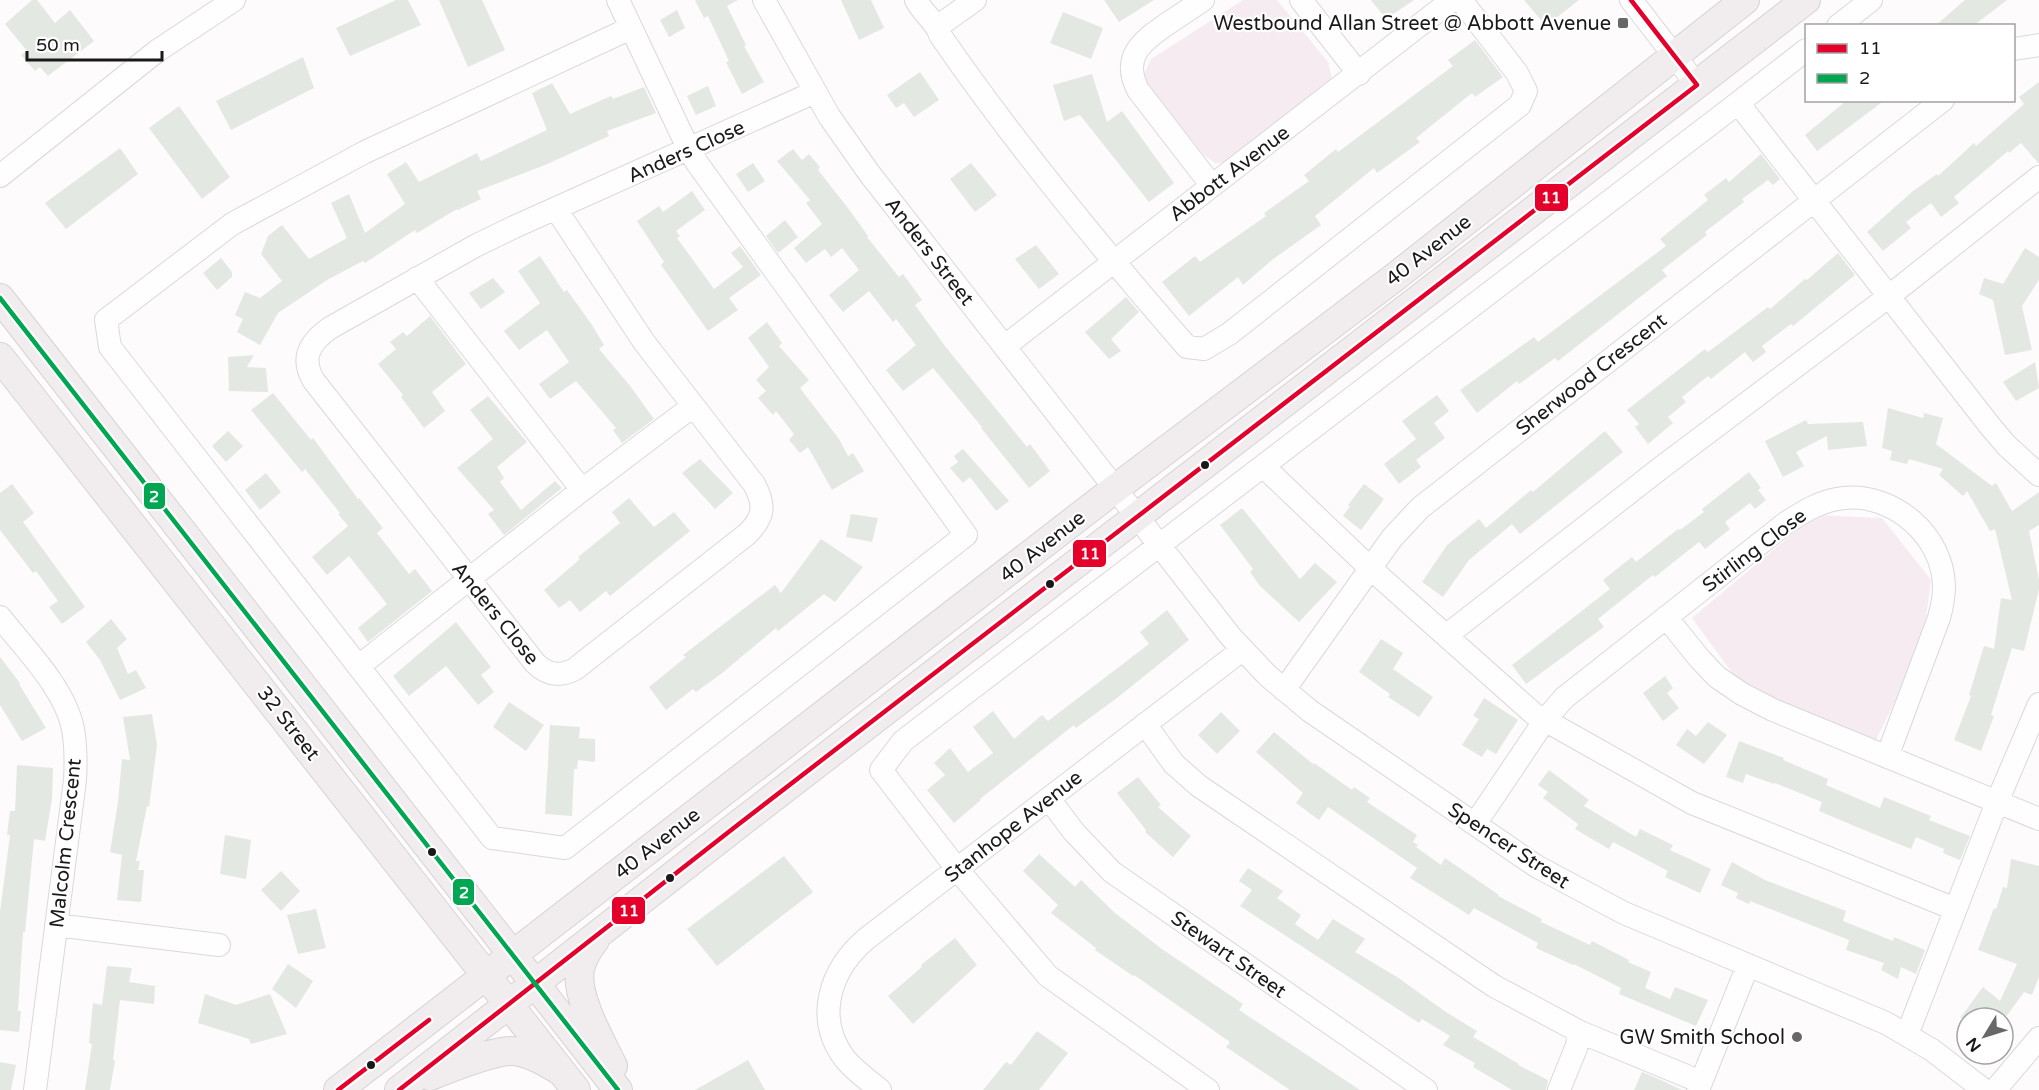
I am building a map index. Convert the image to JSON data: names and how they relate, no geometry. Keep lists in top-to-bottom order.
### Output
{
  "streets": {
    "main road": ["40 Avenue", "32 Street"],
    "street": [
      "Anders Close",
      "Abbott Avenue",
      "Anders Street",
      "Sherwood Crescent",
      "Stirling Close",
      "Stanhope Avenue",
      "Malcolm Crescent",
      "Spencer Street",
      "Stewart Street"
    ]
  },
  "crossings": [
    ["Anders Close", "Anders Street"],
    ["Abbott Avenue", "Anders Street"],
    ["40 Avenue", "Anders Street"],
    ["40 Avenue", "32 Street"],
    ["40 Avenue", "Spencer Street"],
    ["Anders Street", "Spencer Street"],
    ["Sherwood Crescent", "Spencer Street"],
    ["Stirling Close", "Spencer Street"],
    ["Stanhope Avenue", "Spencer Street"],
    ["Stanhope Avenue", "Stewart Street"]
  ],
  "places": {
    "transit": ["Westbound Allan Street @ Abbott Avenue"],
    "other": ["GW Smith School"]
  },
  "lines": ["transit line 11", "transit line 2"],
  "legend": ["11", "2"],
  "scale_bar": "50 m",
  "north": "bottom left"
}
